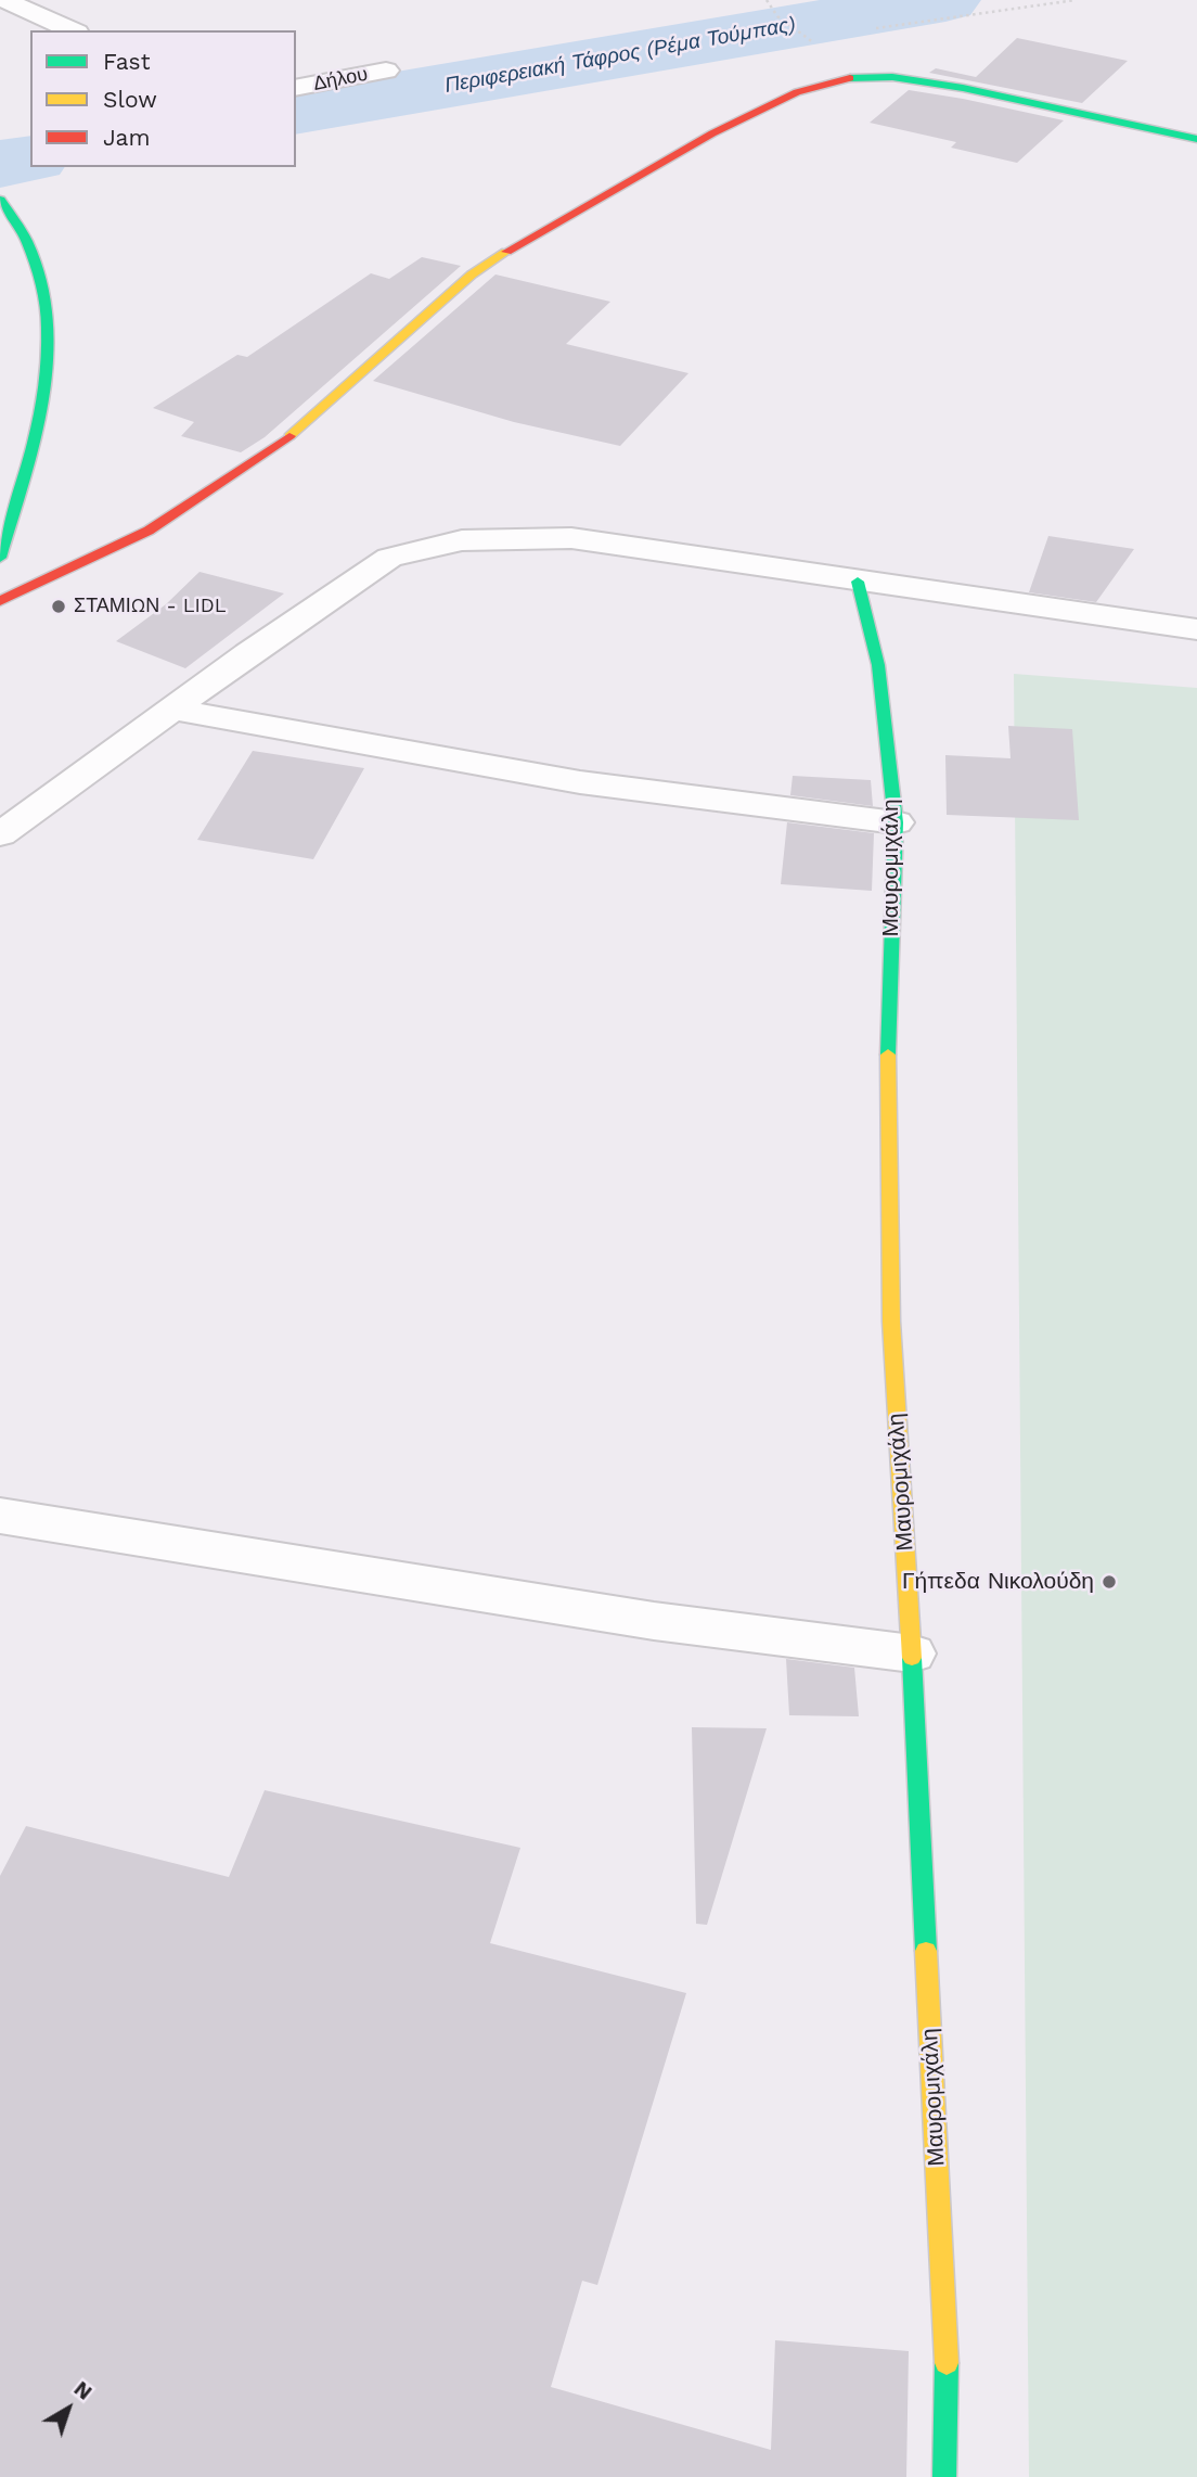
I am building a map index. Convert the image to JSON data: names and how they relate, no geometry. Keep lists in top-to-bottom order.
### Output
{
  "streets": {
    "street": ["Δήλου", "Μαυρομιχάλη"]
  },
  "water": ["Περιφερειακή Τάφρος (Ρέμα Τούμπας)"],
  "places": ["ΣΤΑΜΙΩΝ - LIDL", "Γήπεδα Νικολούδη"],
  "legend": ["Fast", "Slow", "Jam"],
  "north": "top right"
}
